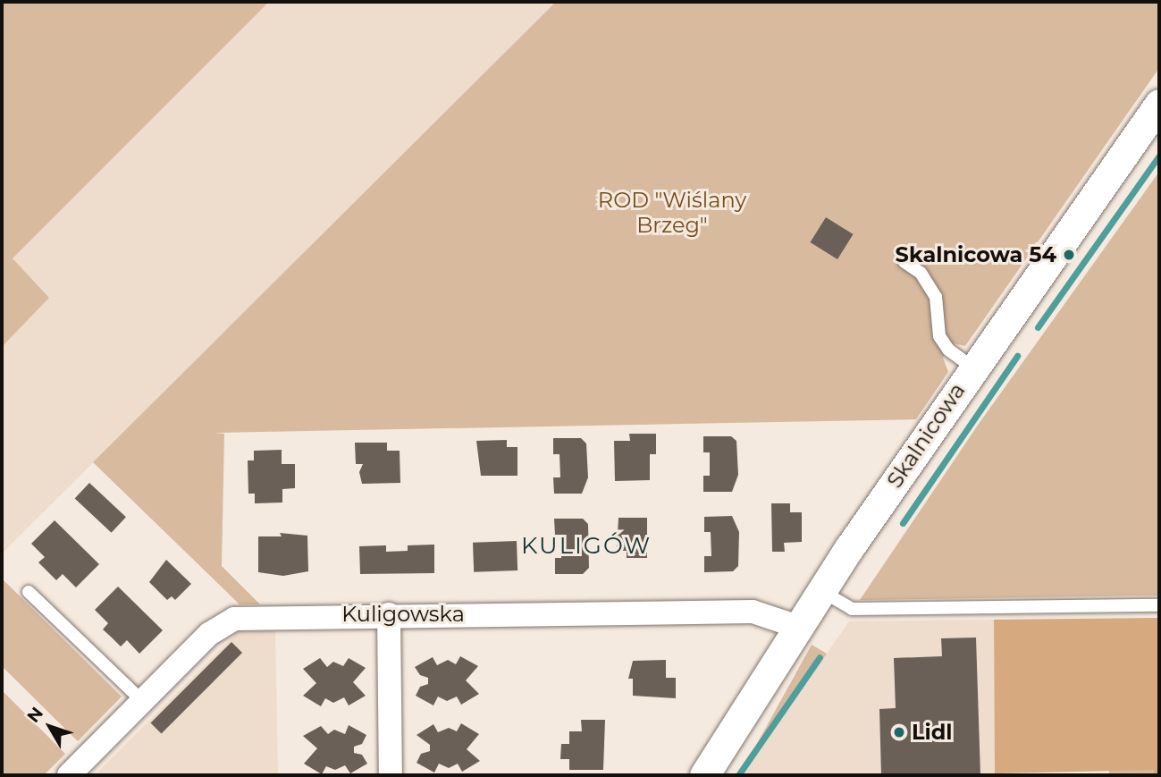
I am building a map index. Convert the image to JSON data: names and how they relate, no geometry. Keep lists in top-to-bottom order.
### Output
{
  "streets": {
    "street": ["Skalnicowa", "Kuligowska"]
  },
  "crossings": [
    ["Skalnicowa", "Kuligowska"]
  ],
  "districts": ["KULIGÓW"],
  "parks": ["ROD \"Wiślany Brzeg\""],
  "places": ["Skalnicowa 54", "Lidl"],
  "north": "top left"
}
